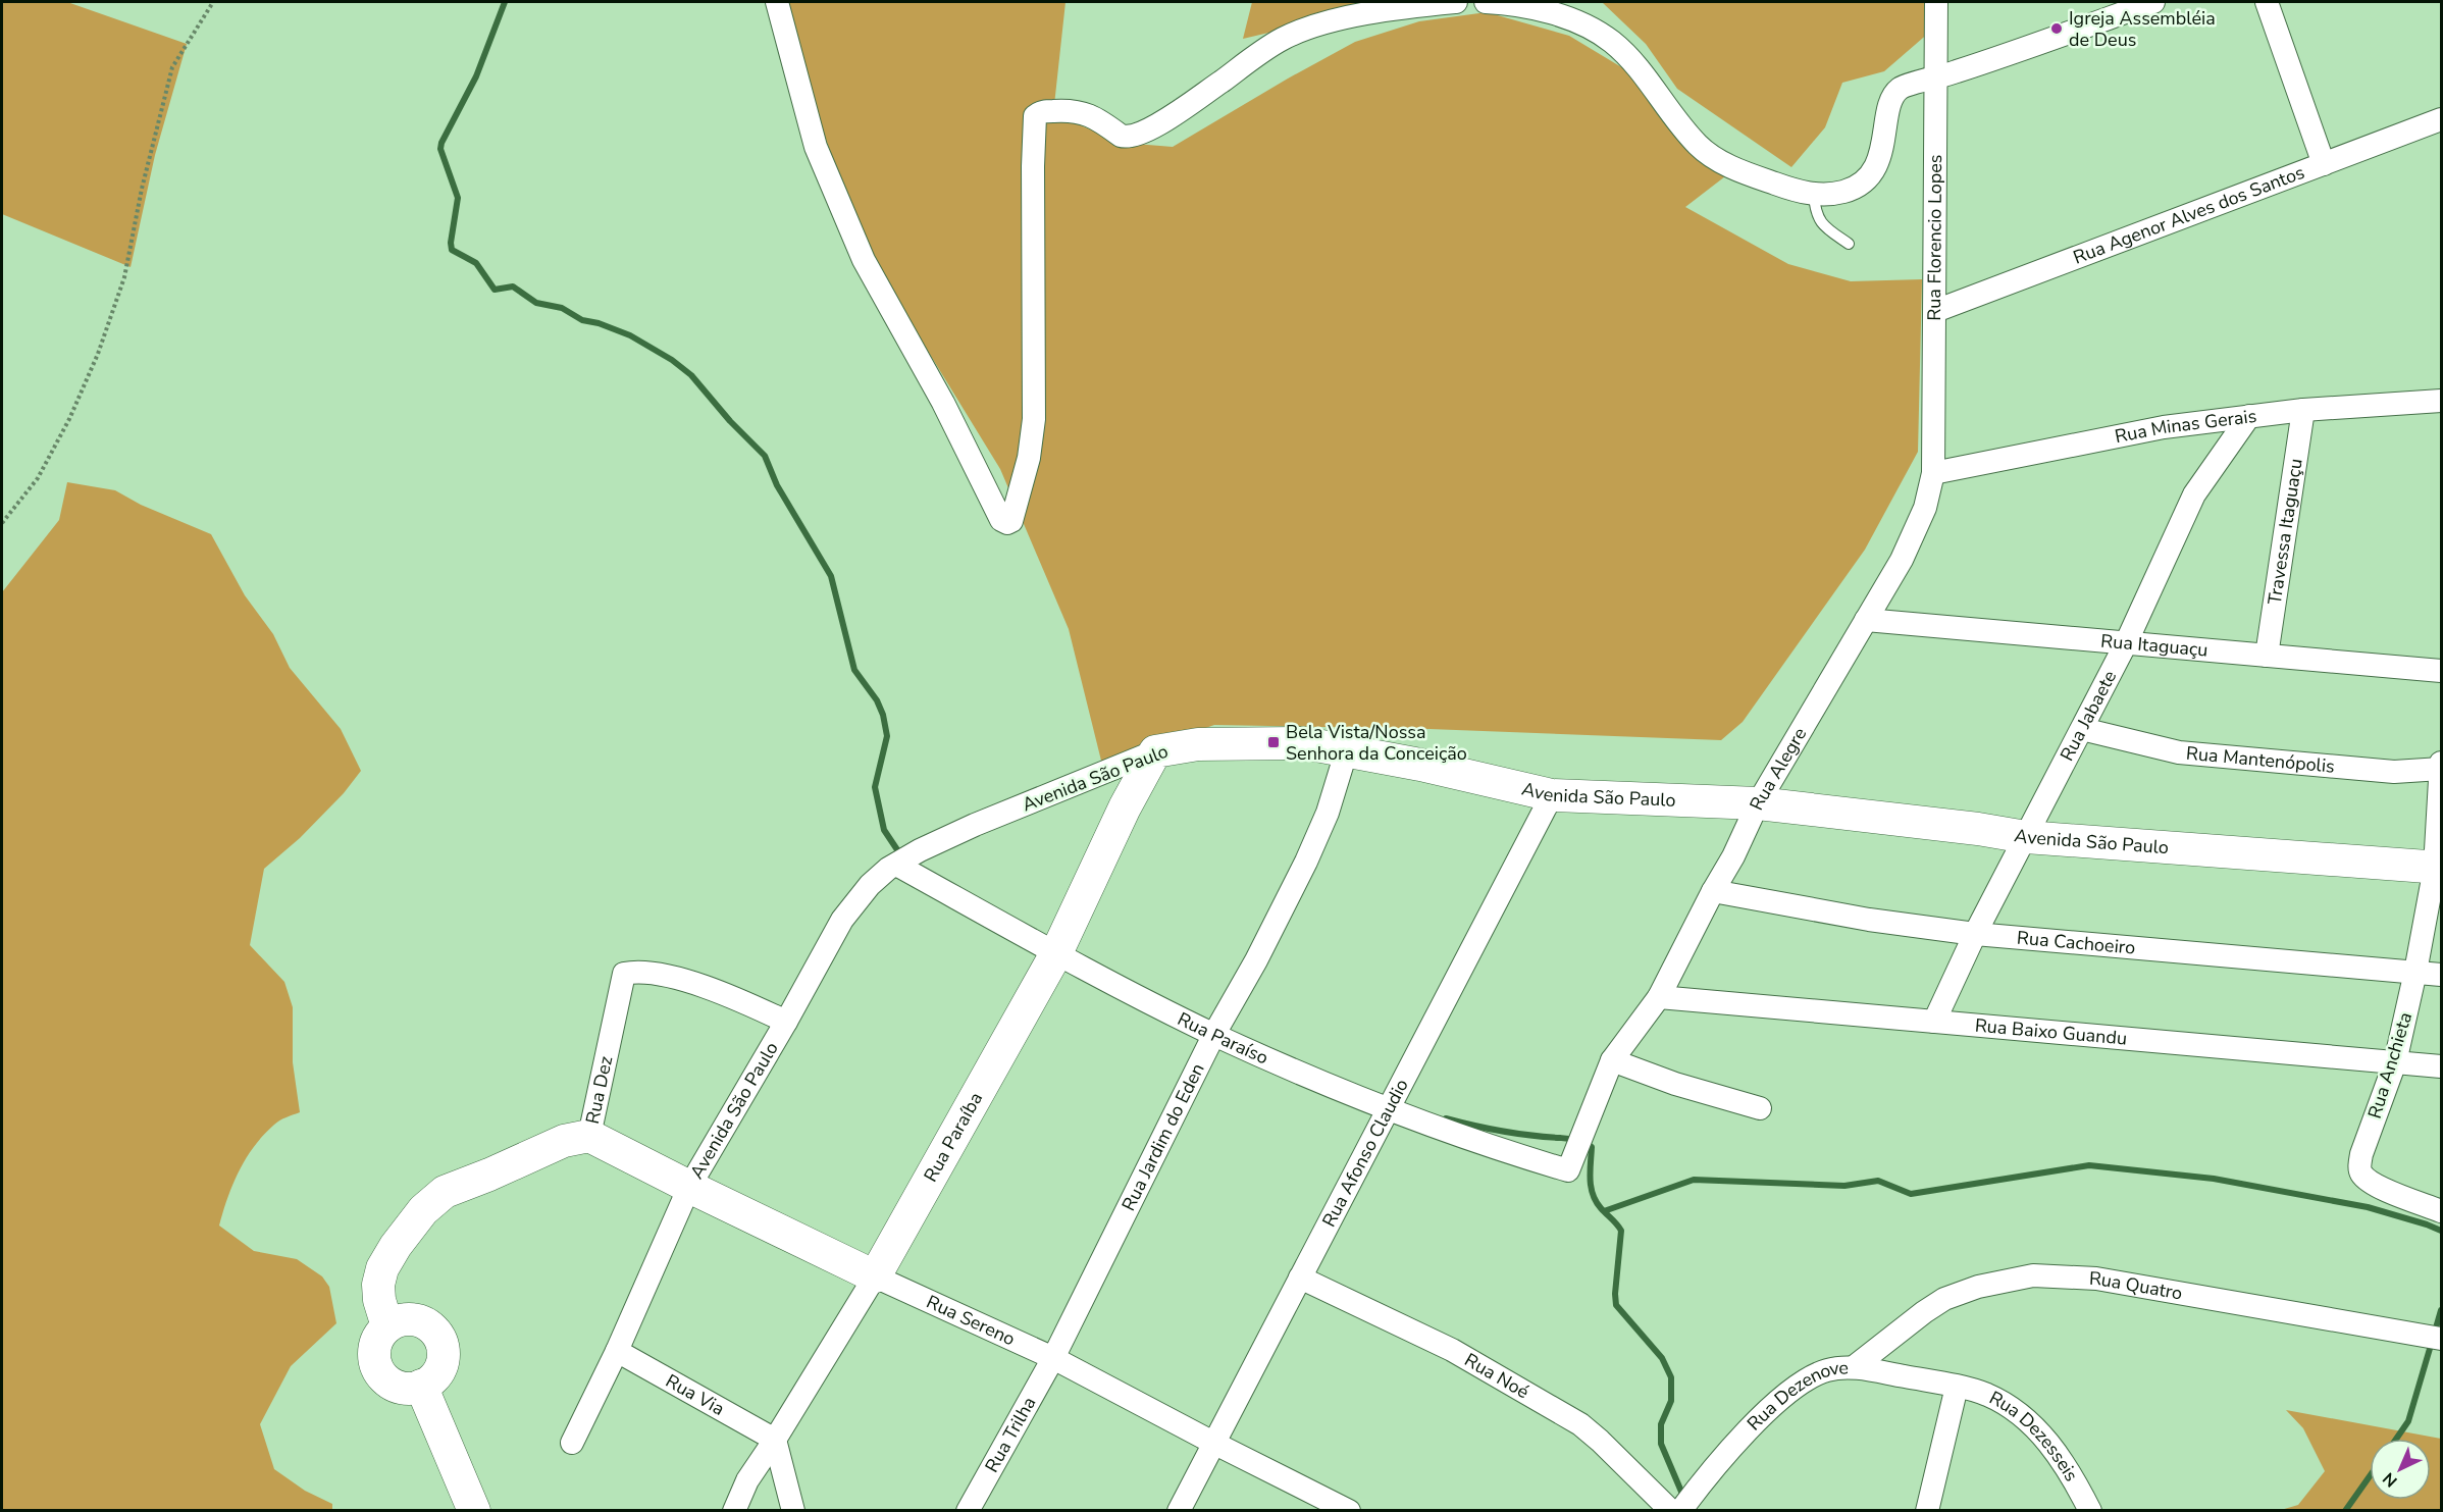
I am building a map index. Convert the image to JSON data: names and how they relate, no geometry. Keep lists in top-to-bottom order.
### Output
{
  "streets": {
    "street": [
      "Rua Agenor Alves dos Santos",
      "Rua Florencio Lopes",
      "Rua Minas Gerais",
      "Travessa Itaguaçu",
      "Rua Itaguaçu",
      "Rua Jabaete",
      "Rua Mantenópolis",
      "Rua Alegre",
      "Avenida São Paulo",
      "Rua Cachoeiro",
      "Rua Baixo Guandu",
      "Rua Paraíso",
      "Rua Anchieta",
      "Rua Dez",
      "Rua Paraíba",
      "Rua Jardim do Eden",
      "Rua Afonso Claudio",
      "Rua Quatro",
      "Rua Sereno",
      "Rua Noé",
      "Rua Via",
      "Rua Dezenove",
      "Rua Trilha",
      "Rua Dezesseis"
    ]
  },
  "crossings": [
    ["Rua Agenor Alves dos Santos", "Rua Florencio Lopes"],
    ["Rua Florencio Lopes", "Rua Minas Gerais"],
    ["Rua Florencio Lopes", "Rua Alegre"],
    ["Rua Minas Gerais", "Travessa Itaguaçu"],
    ["Rua Minas Gerais", "Rua Jabaete"],
    ["Rua Minas Gerais", "Rua Alegre"],
    ["Travessa Itaguaçu", "Rua Itaguaçu"],
    ["Rua Itaguaçu", "Rua Jabaete"],
    ["Rua Itaguaçu", "Rua Alegre"],
    ["Rua Jabaete", "Rua Mantenópolis"],
    ["Rua Jabaete", "Avenida São Paulo"],
    ["Rua Jabaete", "Rua Cachoeiro"],
    ["Rua Jabaete", "Rua Baixo Guandu"],
    ["Rua Mantenópolis", "Rua Anchieta"],
    ["Rua Alegre", "Avenida São Paulo"],
    ["Rua Alegre", "Rua Cachoeiro"],
    ["Rua Alegre", "Rua Baixo Guandu"],
    ["Rua Alegre", "Rua Paraíso"],
    ["Avenida São Paulo", "Rua Paraíso"],
    ["Avenida São Paulo", "Rua Anchieta"],
    ["Avenida São Paulo", "Rua Dez"],
    ["Avenida São Paulo", "Rua Paraíba"],
    ["Avenida São Paulo", "Rua Jardim do Eden"],
    ["Avenida São Paulo", "Rua Afonso Claudio"],
    ["Avenida São Paulo", "Rua Sereno"],
    ["Avenida São Paulo", "Rua Via"],
    ["Rua Cachoeiro", "Rua Anchieta"],
    ["Rua Baixo Guandu", "Rua Anchieta"],
    ["Rua Paraíso", "Rua Paraíba"],
    ["Rua Paraíso", "Rua Jardim do Eden"],
    ["Rua Paraíso", "Rua Afonso Claudio"],
    ["Rua Dez", "Rua Sereno"],
    ["Rua Paraíba", "Rua Sereno"],
    ["Rua Paraíba", "Rua Via"],
    ["Rua Jardim do Eden", "Rua Sereno"],
    ["Rua Jardim do Eden", "Rua Trilha"],
    ["Rua Afonso Claudio", "Rua Sereno"],
    ["Rua Afonso Claudio", "Rua Noé"],
    ["Rua Quatro", "Rua Dezenove"],
    ["Rua Sereno", "Rua Trilha"],
    ["Rua Dezenove", "Rua Dezesseis"]
  ],
  "places": {
    "other": ["Igreja Assembléia de Deus"],
    "transit": ["Bela Vista/Nossa Senhora da Conceição"]
  },
  "north": "bottom left"
}
